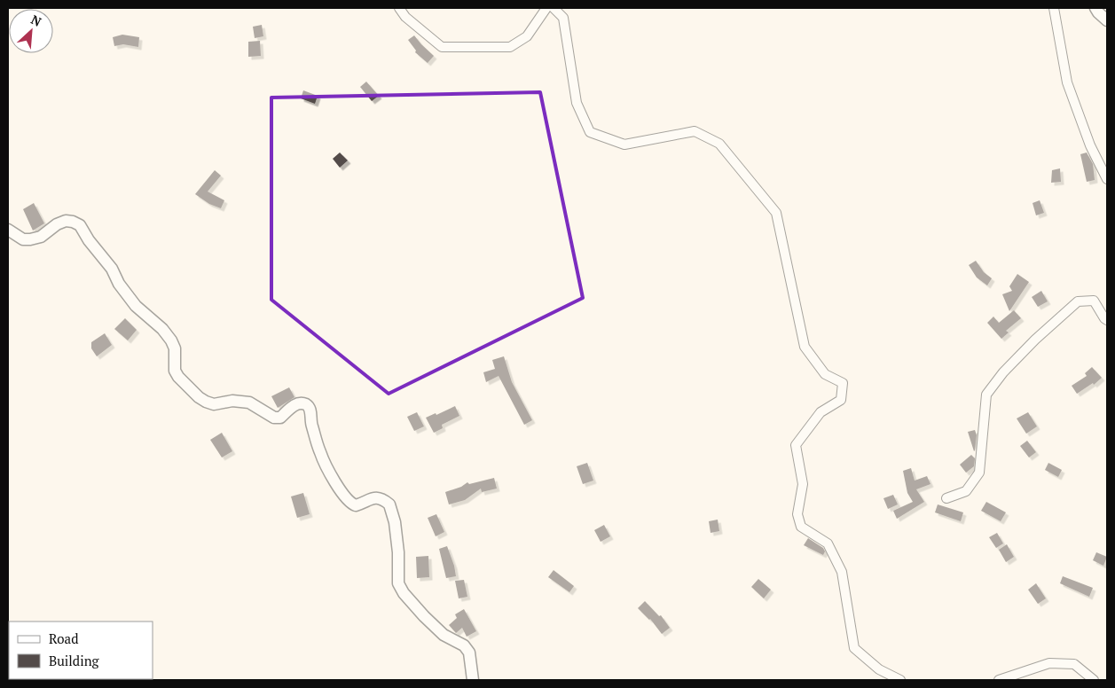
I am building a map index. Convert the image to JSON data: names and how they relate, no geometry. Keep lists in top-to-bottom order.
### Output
{
  "legend": ["Road", "Building"],
  "north": "top right"
}
